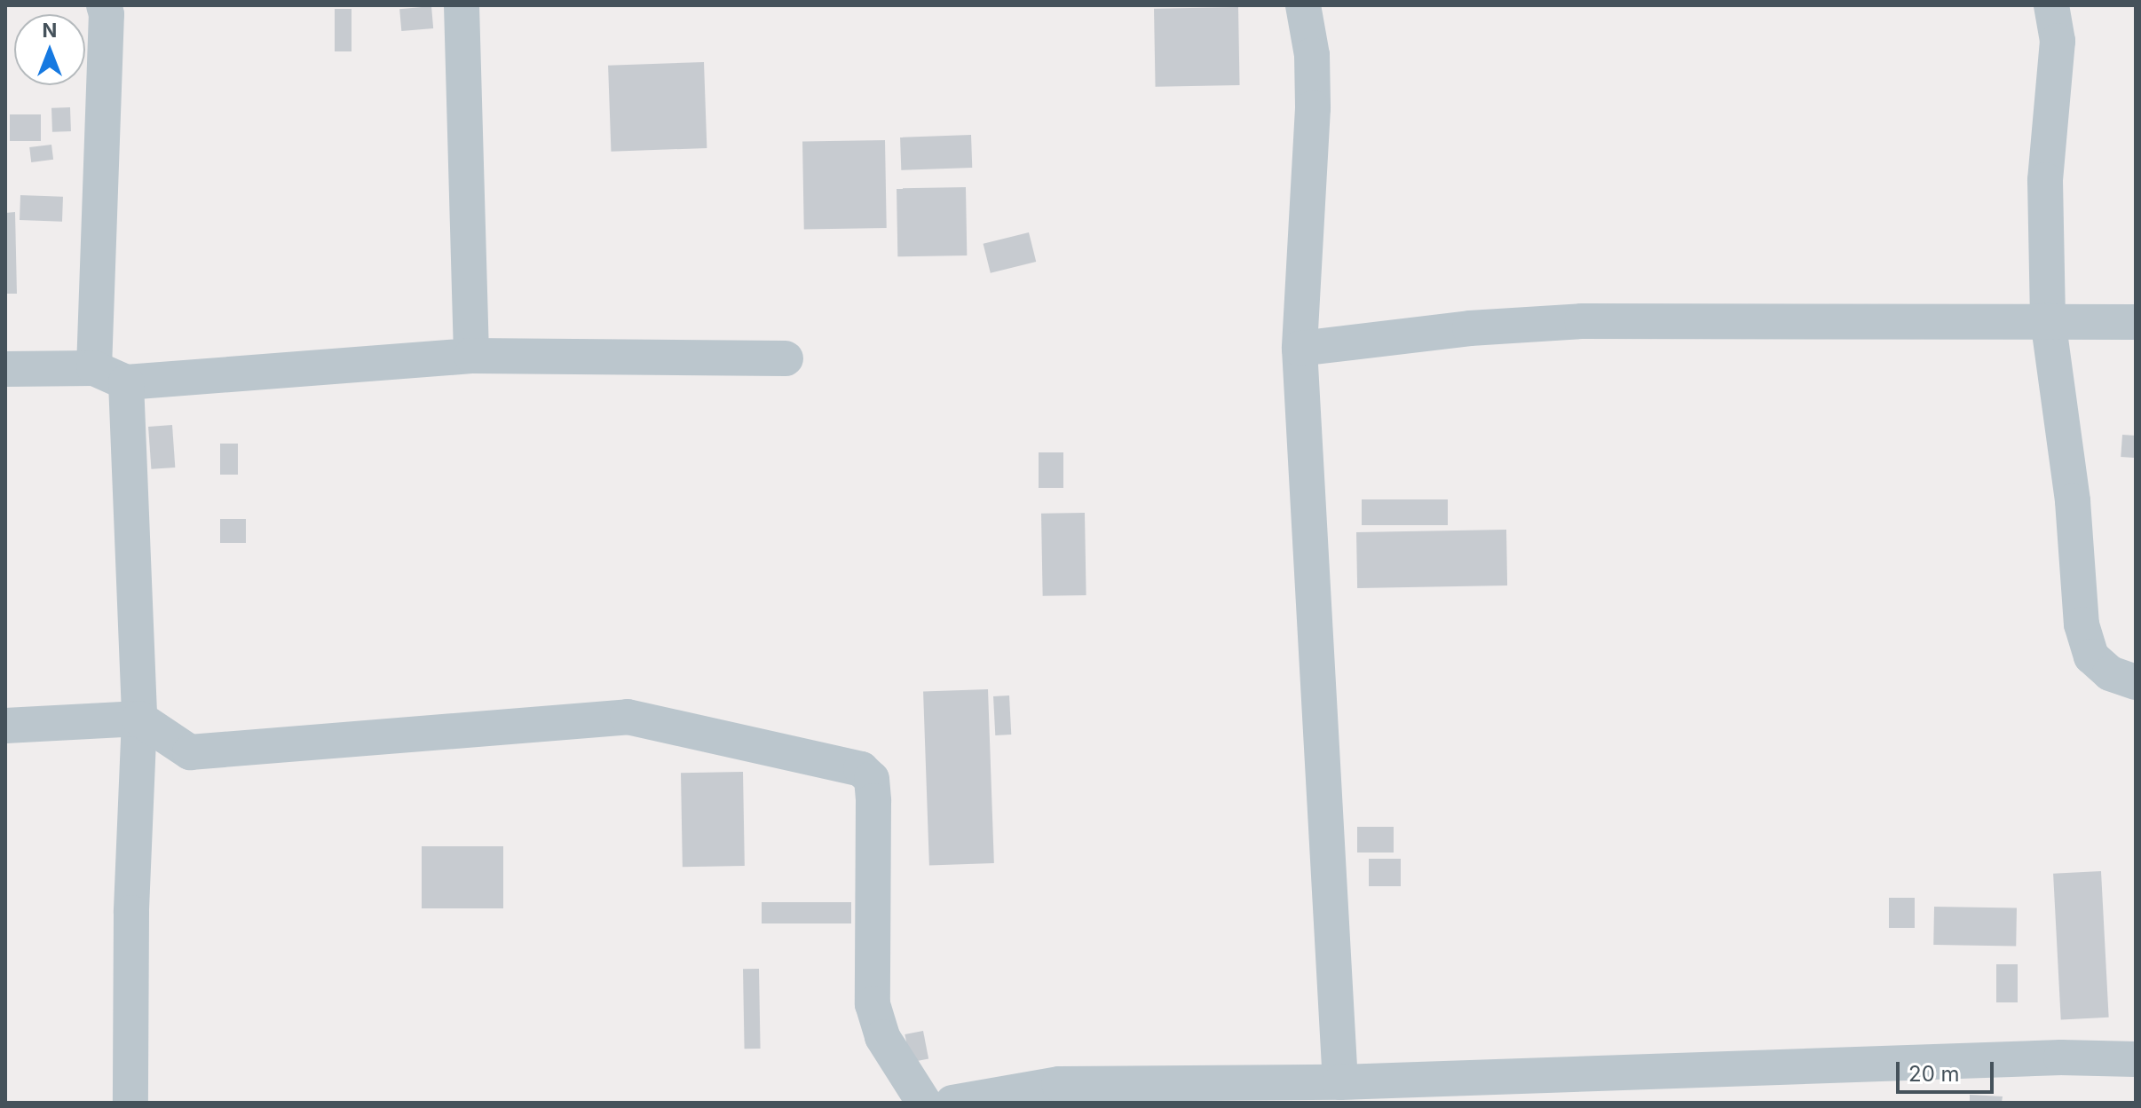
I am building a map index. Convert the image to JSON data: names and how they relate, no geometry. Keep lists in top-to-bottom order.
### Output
{
  "scale_bar": "20 m",
  "north": "top"
}
